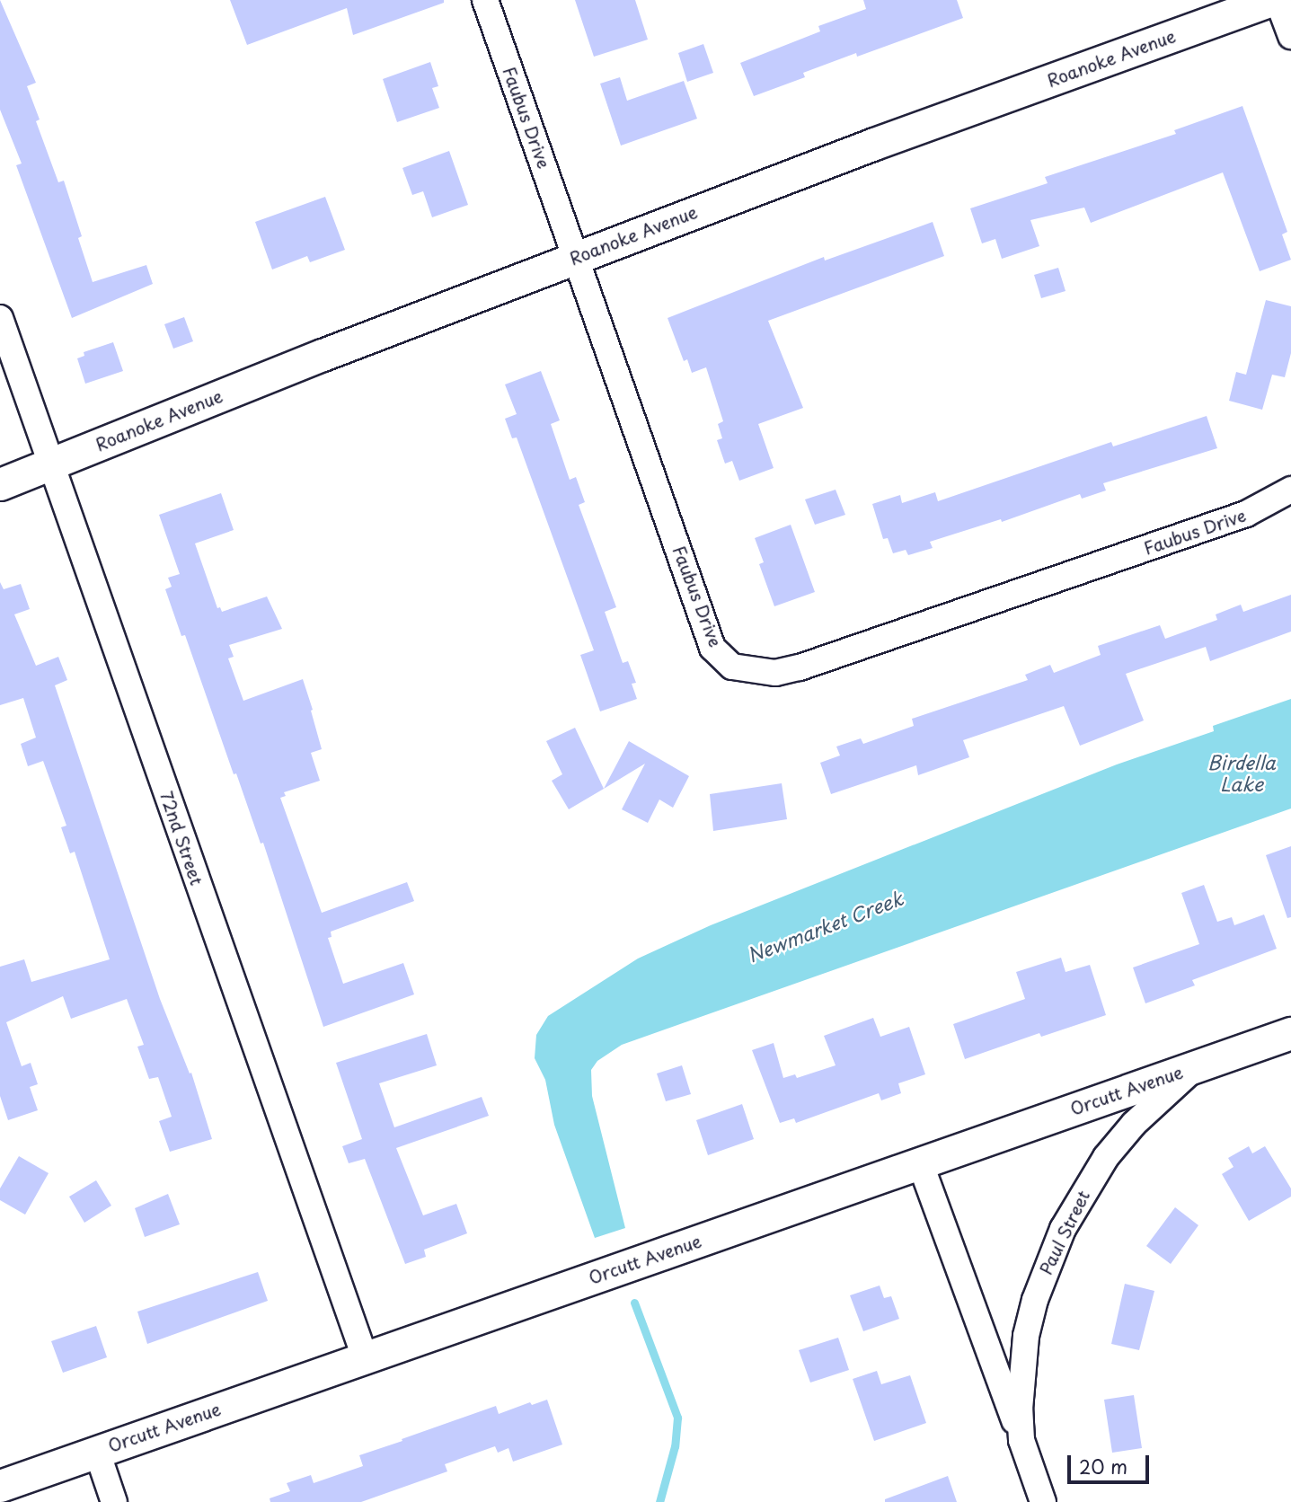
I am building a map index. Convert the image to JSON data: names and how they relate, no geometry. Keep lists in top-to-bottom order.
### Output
{
  "streets": {
    "street": [
      "Roanoke Avenue",
      "Faubus Drive",
      "72nd Street",
      "Orcutt Avenue",
      "Paul Street"
    ]
  },
  "crossings": [
    ["Roanoke Avenue", "Faubus Drive"],
    ["Roanoke Avenue", "72nd Street"],
    ["72nd Street", "Orcutt Avenue"],
    ["Orcutt Avenue", "Paul Street"]
  ],
  "water": ["Birdella Lake", "Newmarket Creek"],
  "scale_bar": "20 m"
}
